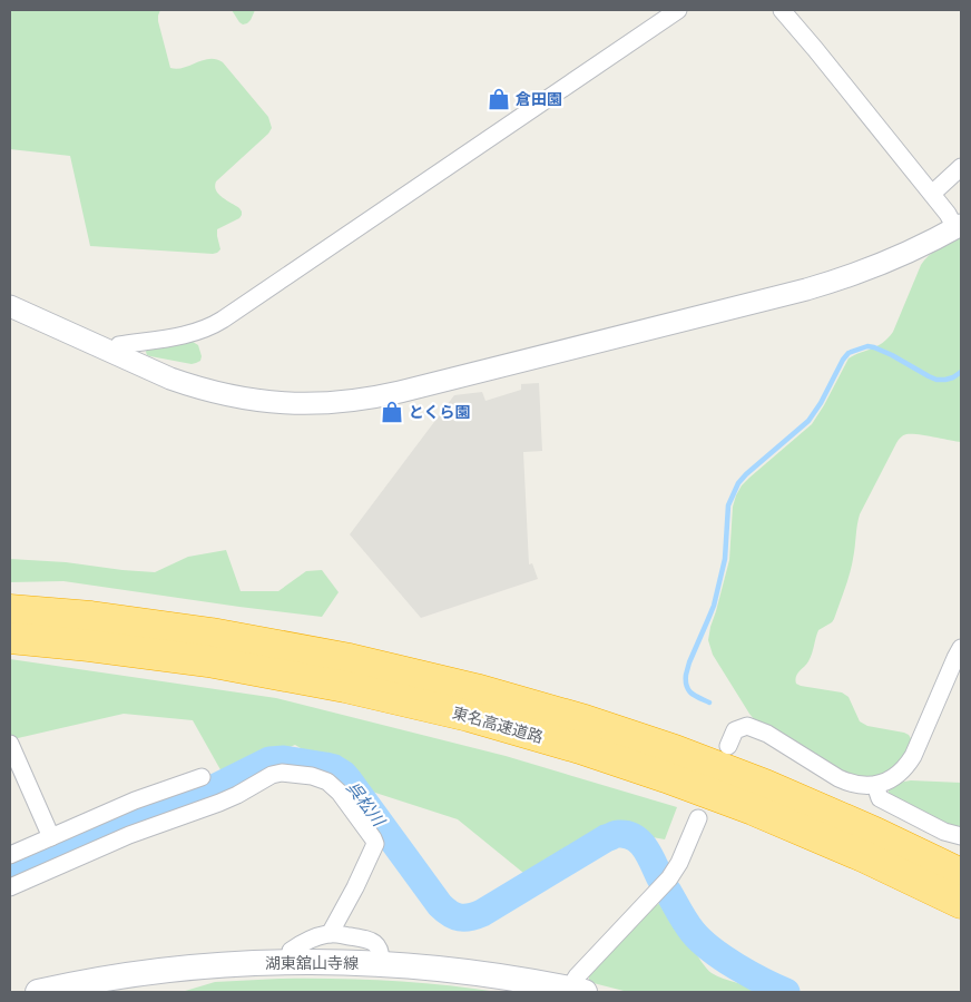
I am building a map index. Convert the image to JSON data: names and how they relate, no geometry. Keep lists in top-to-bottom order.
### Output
{
  "streets": {
    "highway": ["東名高速道路"],
    "main road": ["湖東舘山寺線"]
  },
  "water": ["呉松川"],
  "places": {
    "shop": ["倉田園", "とくら園"]
  }
}
